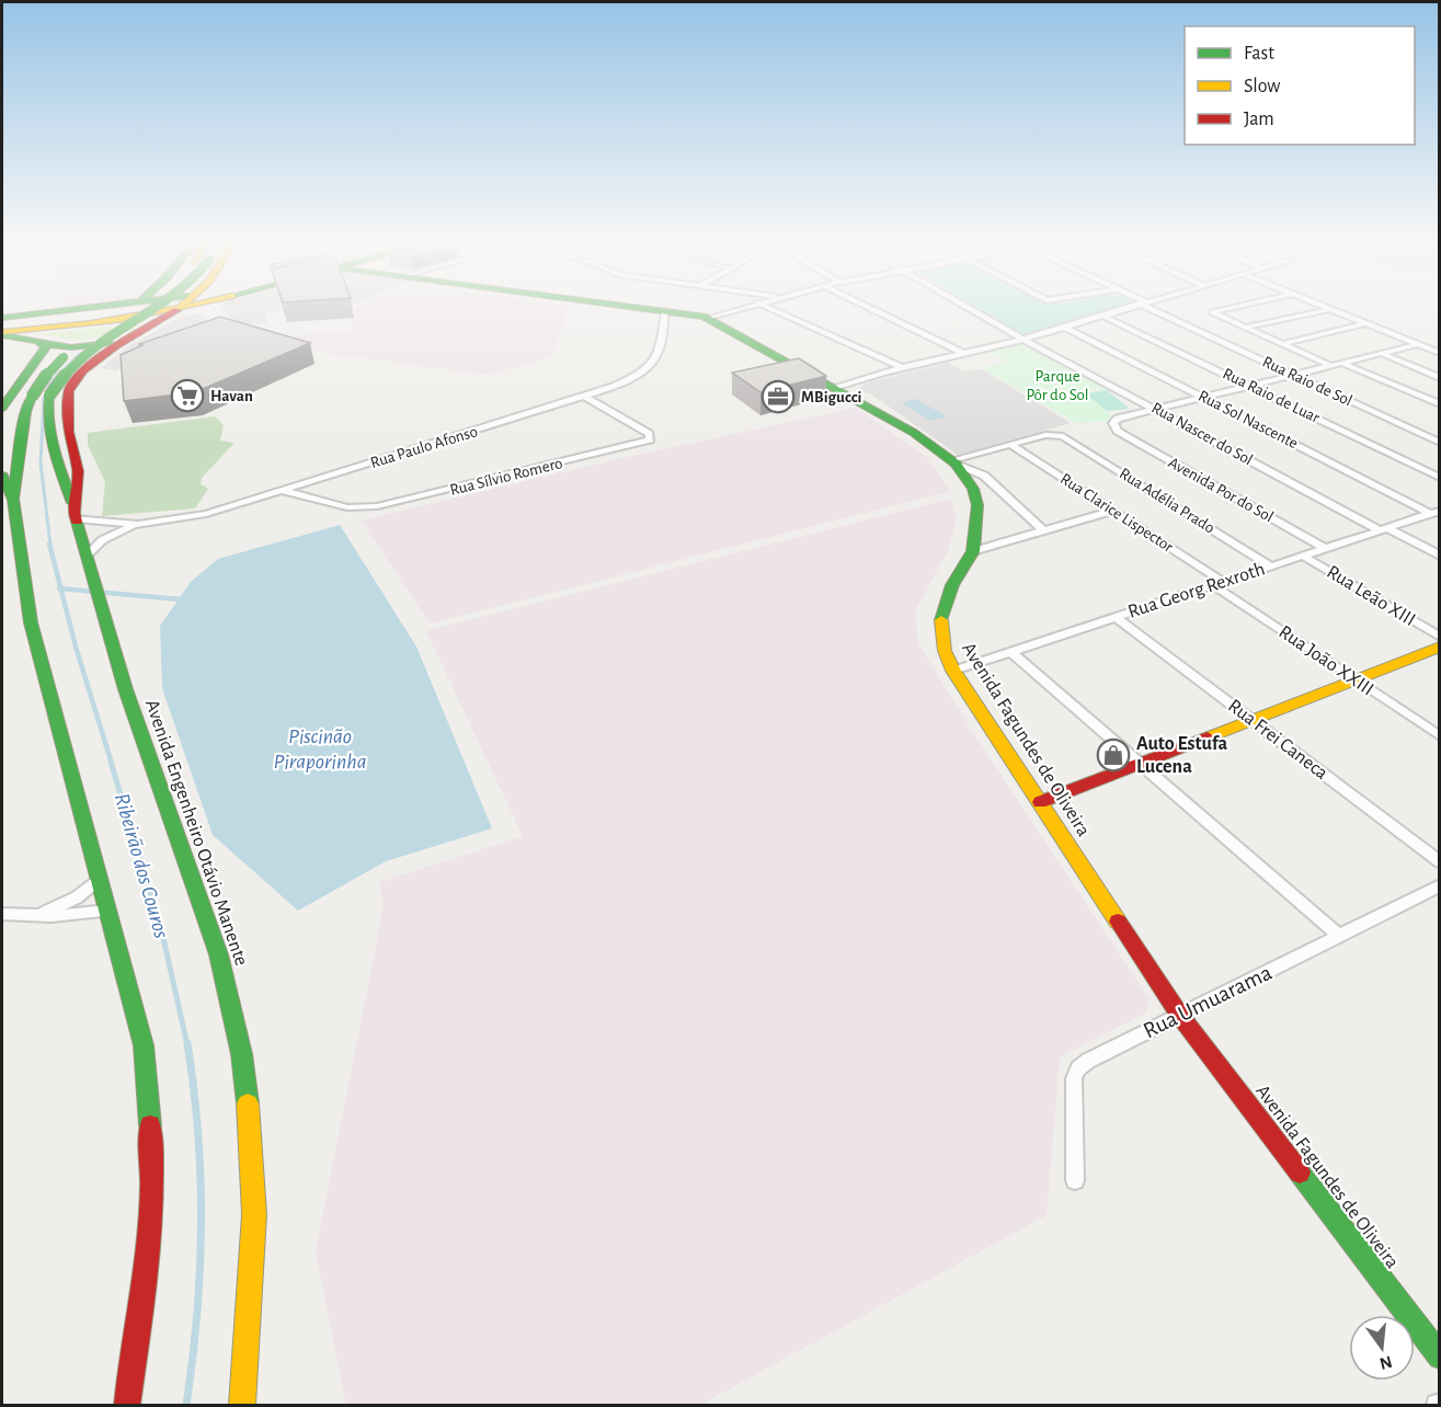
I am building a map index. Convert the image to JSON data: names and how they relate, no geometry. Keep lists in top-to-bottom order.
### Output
{
  "streets": {
    "main road": ["Avenida Fagundes de Oliveira", "Avenida Engenheiro Otávio Manente"],
    "street": [
      "Rua Raio de Sol",
      "Rua Raio de Luar",
      "Rua Sol Nascente",
      "Rua Nascer do Sol",
      "Rua Paulo Afonso",
      "Rua Sílvio Romero",
      "Avenida Por do Sol",
      "Rua Adélia Prado",
      "Rua Clarice Lispector",
      "Rua Georg Rexroth",
      "Rua Leão XIII",
      "Rua João XXIII",
      "Rua Frei Caneca",
      "Rua Umuarama"
    ]
  },
  "crossings": [
    ["Rua Sol Nascente", "Rua Georg Rexroth"],
    ["Rua Nascer do Sol", "Avenida Por do Sol"],
    ["Rua Nascer do Sol", "Rua Georg Rexroth"],
    ["Rua Paulo Afonso", "Rua Sílvio Romero"],
    ["Rua Paulo Afonso", "Avenida Fagundes de Oliveira"],
    ["Rua Paulo Afonso", "Avenida Engenheiro Otávio Manente"],
    ["Avenida Por do Sol", "Rua Georg Rexroth"],
    ["Rua Adélia Prado", "Rua Clarice Lispector"],
    ["Rua Adélia Prado", "Rua Georg Rexroth"],
    ["Rua Clarice Lispector", "Rua Georg Rexroth"],
    ["Rua Clarice Lispector", "Rua João XXIII"],
    ["Rua Georg Rexroth", "Rua Leão XIII"],
    ["Rua Georg Rexroth", "Rua João XXIII"],
    ["Rua Georg Rexroth", "Avenida Fagundes de Oliveira"],
    ["Rua Georg Rexroth", "Rua Frei Caneca"],
    ["Avenida Fagundes de Oliveira", "Rua Umuarama"]
  ],
  "water": ["Piscinão Piraporinha", "Ribeirão dos Couros"],
  "parks": ["Parque Pôr do Sol"],
  "places": {
    "supermarket": ["Havan"],
    "office": ["MBigucci"],
    "shop": ["Auto Estufa Lucena"]
  },
  "legend": ["Fast", "Slow", "Jam"],
  "north": "bottom"
}
